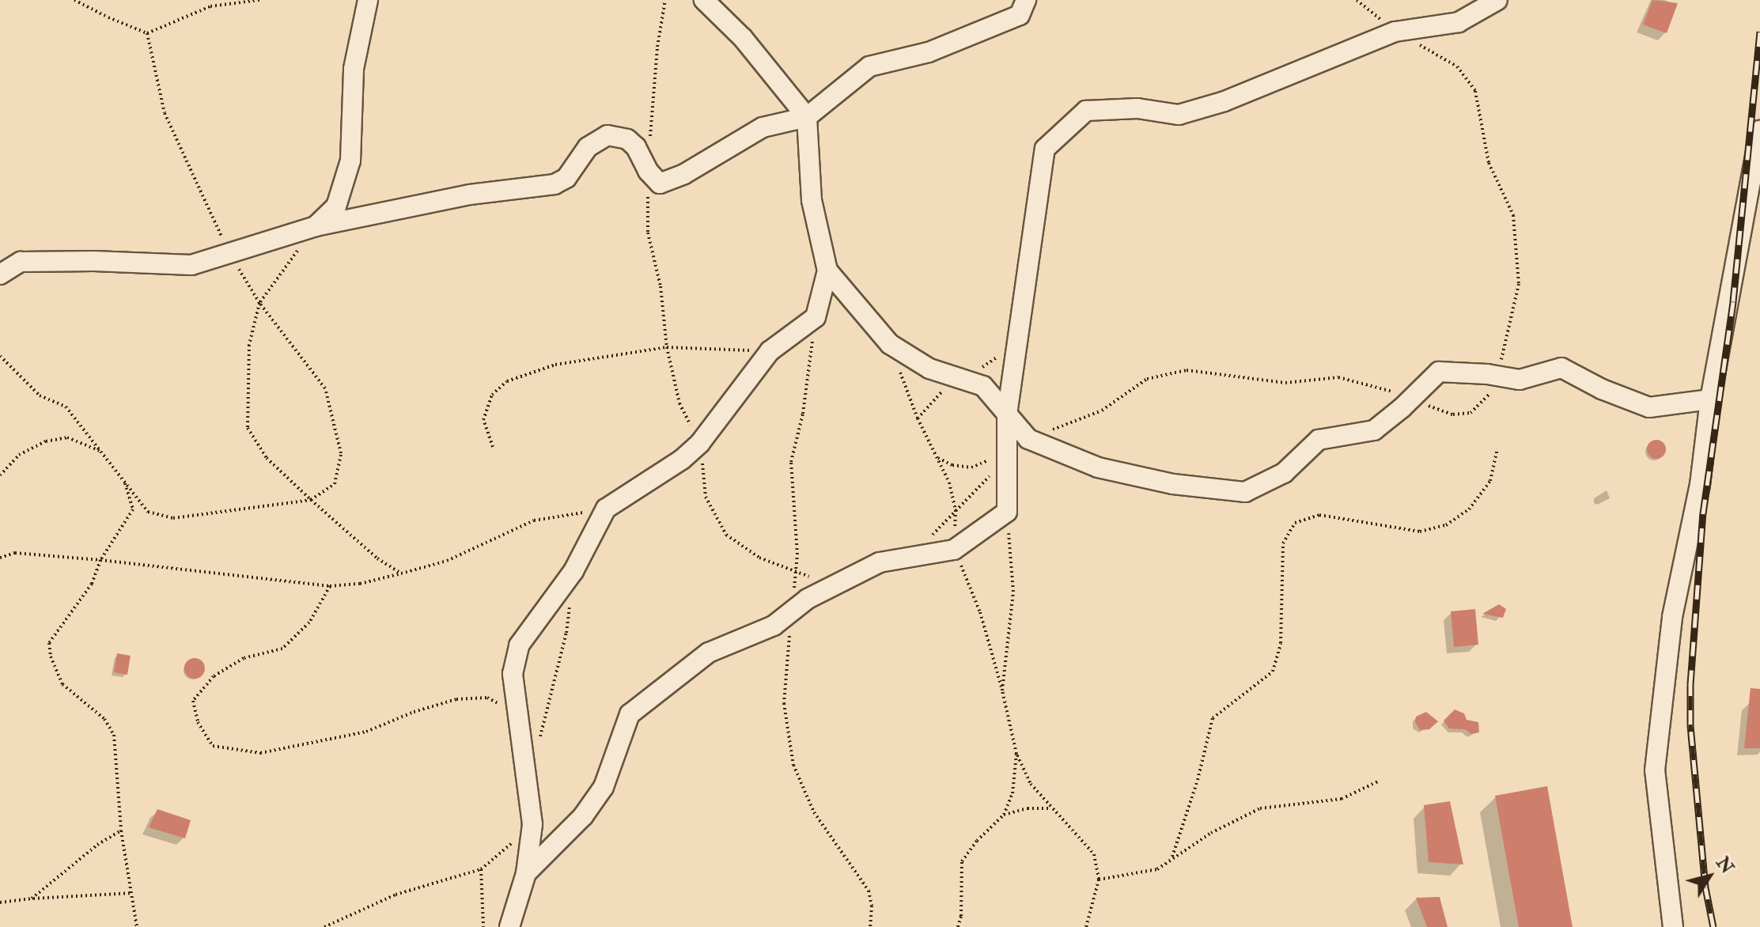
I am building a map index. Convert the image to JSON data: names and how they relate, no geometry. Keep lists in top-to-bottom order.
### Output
{
  "north": "top right"
}
